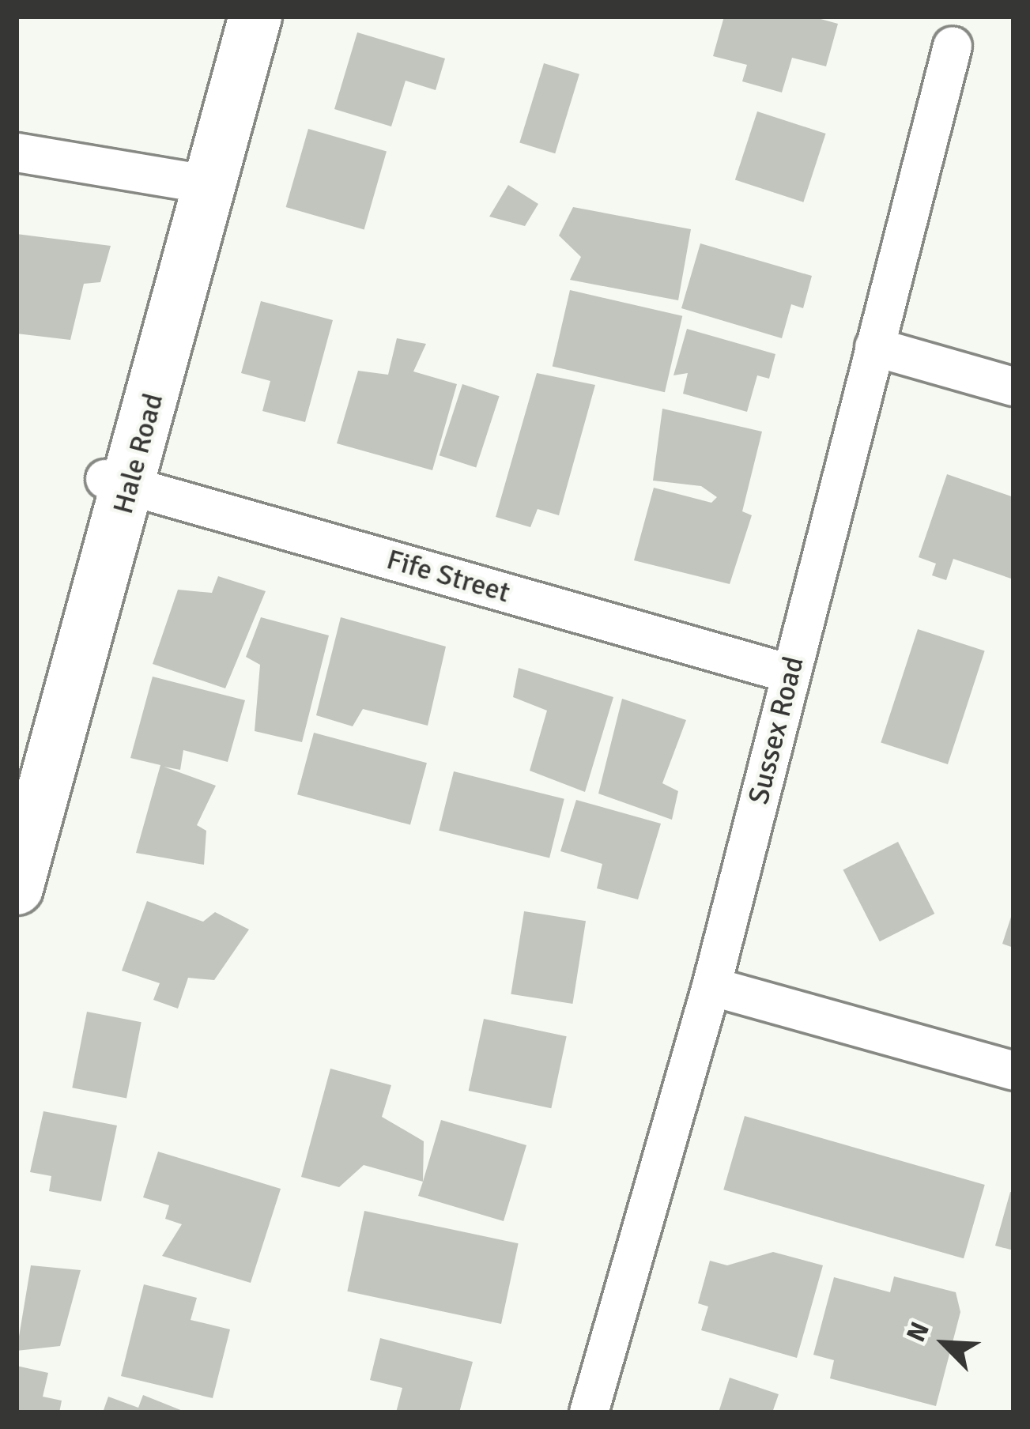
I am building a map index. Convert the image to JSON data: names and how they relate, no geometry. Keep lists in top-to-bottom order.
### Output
{
  "streets": {
    "main road": ["Hale Road"],
    "street": ["Fife Street", "Sussex Road"]
  },
  "crossings": [
    ["Hale Road", "Fife Street"],
    ["Fife Street", "Sussex Road"]
  ],
  "north": "top left"
}
